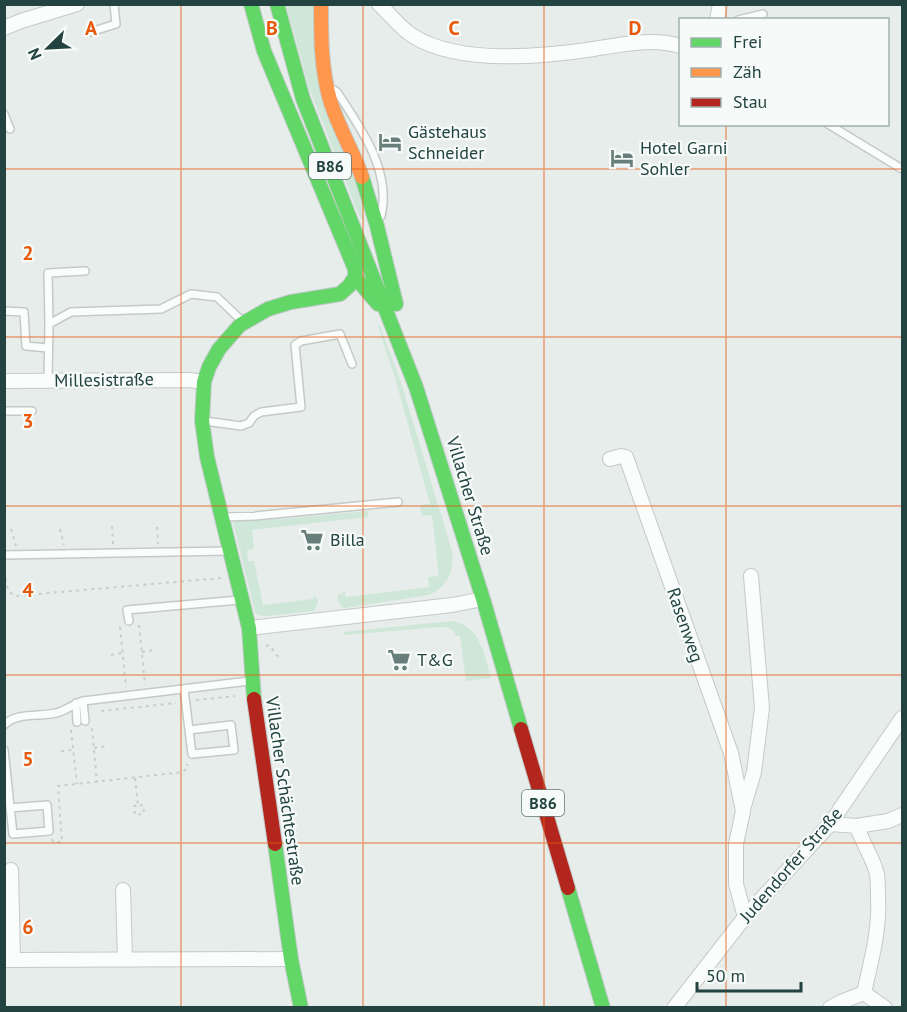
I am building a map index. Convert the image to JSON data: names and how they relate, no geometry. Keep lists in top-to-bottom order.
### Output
{
  "streets": {
    "main road": ["B86", "Villacher Straße", "Villacher Schächtestraße"],
    "street": ["Millesistraße", "Rasenweg", "Judendorfer Straße"]
  },
  "crossings": [
    ["Millesistraße", "Villacher Schächtestraße"],
    ["Rasenweg", "Judendorfer Straße"]
  ],
  "places": {
    "hotel": ["Gästehaus Schneider", "Hotel Garni Sohler"],
    "supermarket": ["Billa", "T&G"]
  },
  "legend": ["Frei", "Zäh", "Stau"],
  "scale_bar": "50 m",
  "north": "bottom left",
  "grid": {
    "columns": [
      "A",
      "B",
      "C",
      "D"
    ],
    "rows": [
      "2",
      "3",
      "4",
      "5",
      "6"
    ]
  }
}
